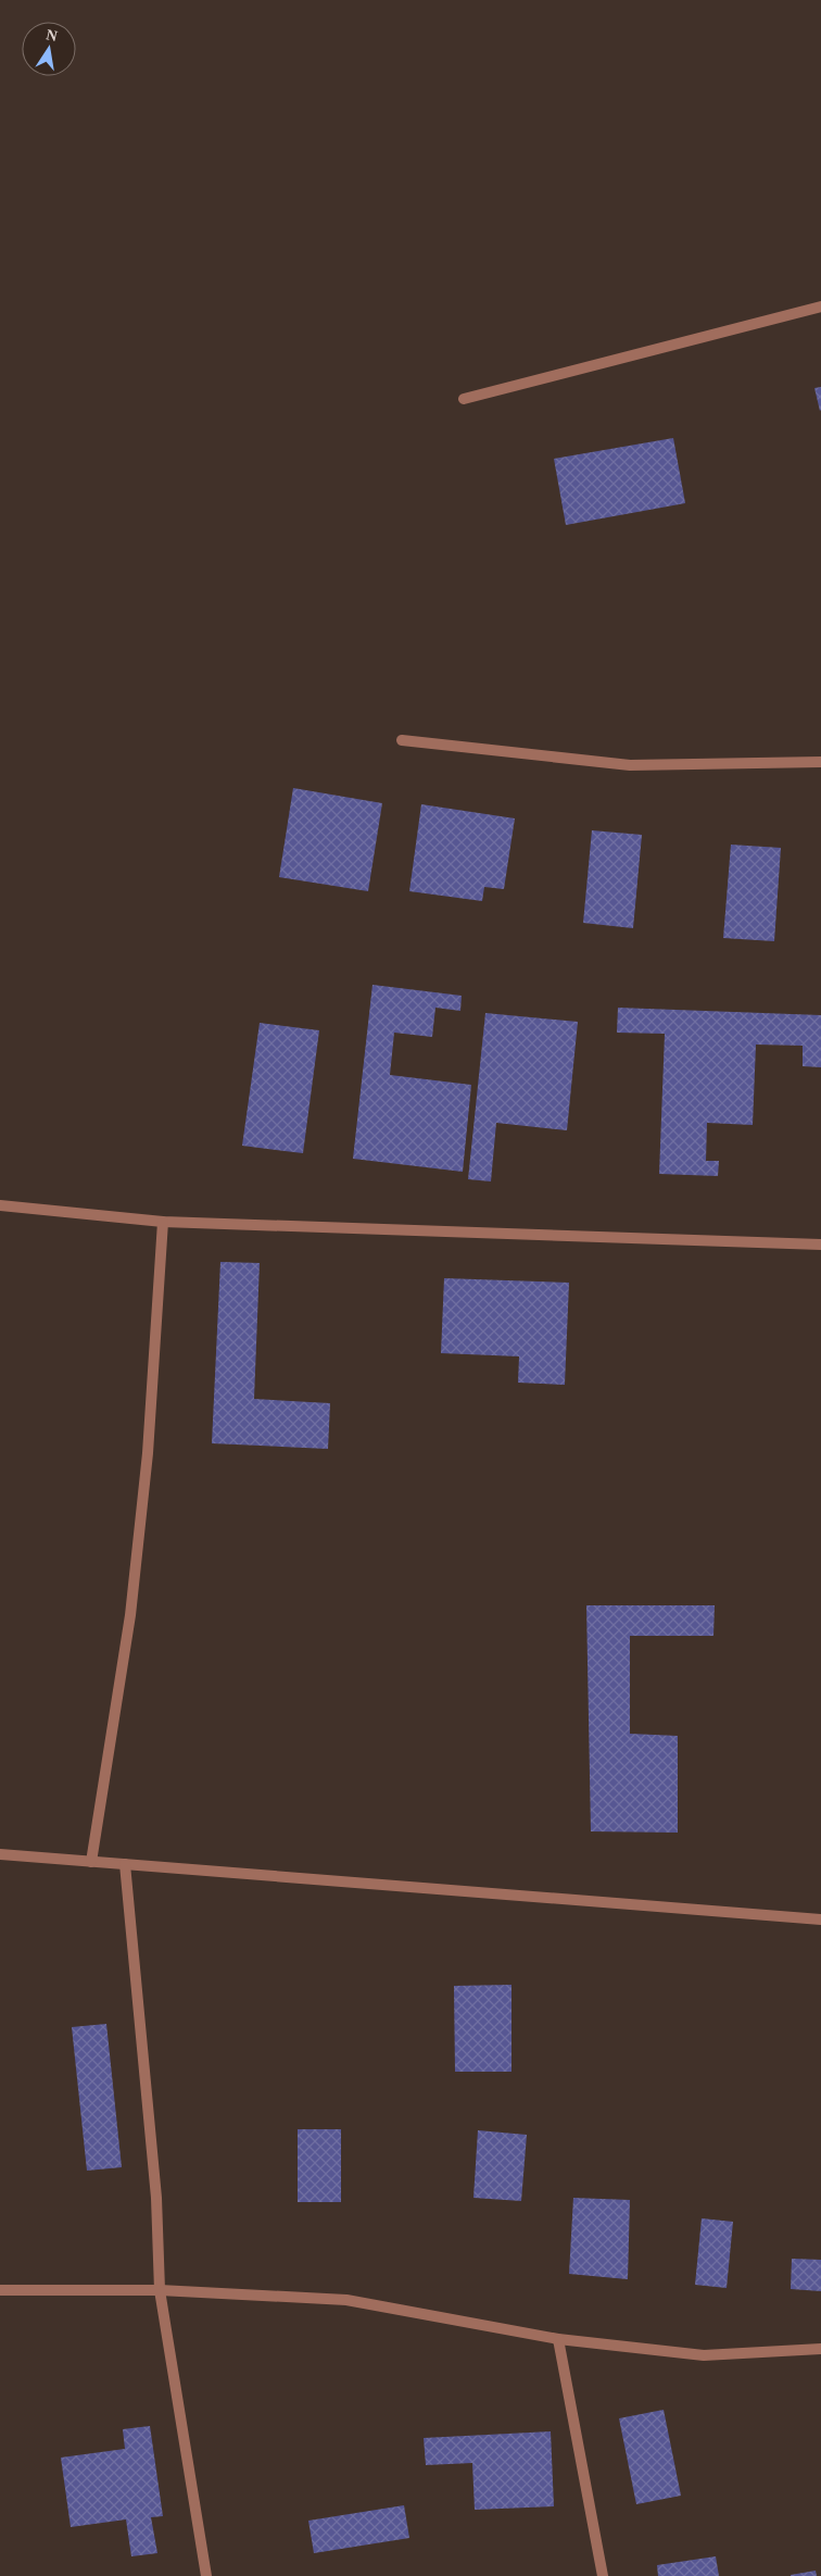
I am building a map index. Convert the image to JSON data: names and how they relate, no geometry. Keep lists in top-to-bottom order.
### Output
{
  "north": "top"
}
